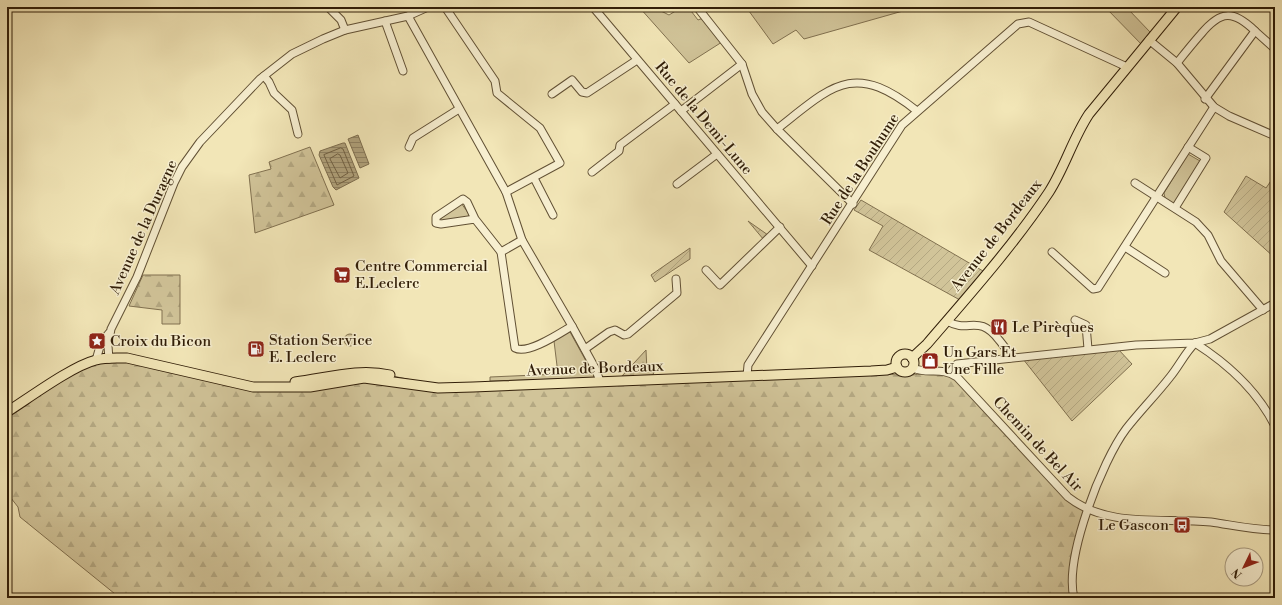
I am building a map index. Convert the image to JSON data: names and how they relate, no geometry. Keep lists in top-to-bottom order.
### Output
{
  "streets": {
    "main road": ["Avenue de Bordeaux"],
    "street": [
      "Rue de la Demi-Lune",
      "Rue de la Bouhume",
      "Avenue de la Duragne",
      "Chemin de Bel Air"
    ]
  },
  "crossings": [
    ["Rue de la Demi-Lune", "Rue de la Bouhume"],
    ["Rue de la Bouhume", "Avenue de Bordeaux"]
  ],
  "places": {
    "supermarket": ["Centre Commercial E.Leclerc"],
    "restaurant": ["Le Pirèques"],
    "place": ["Croix du Bicon"],
    "fuel station": ["Station Service E. Leclerc"],
    "shop": ["Un Gars Et Une Fille"],
    "bus stop": ["Le Gascon"]
  },
  "north": "bottom left"
}
